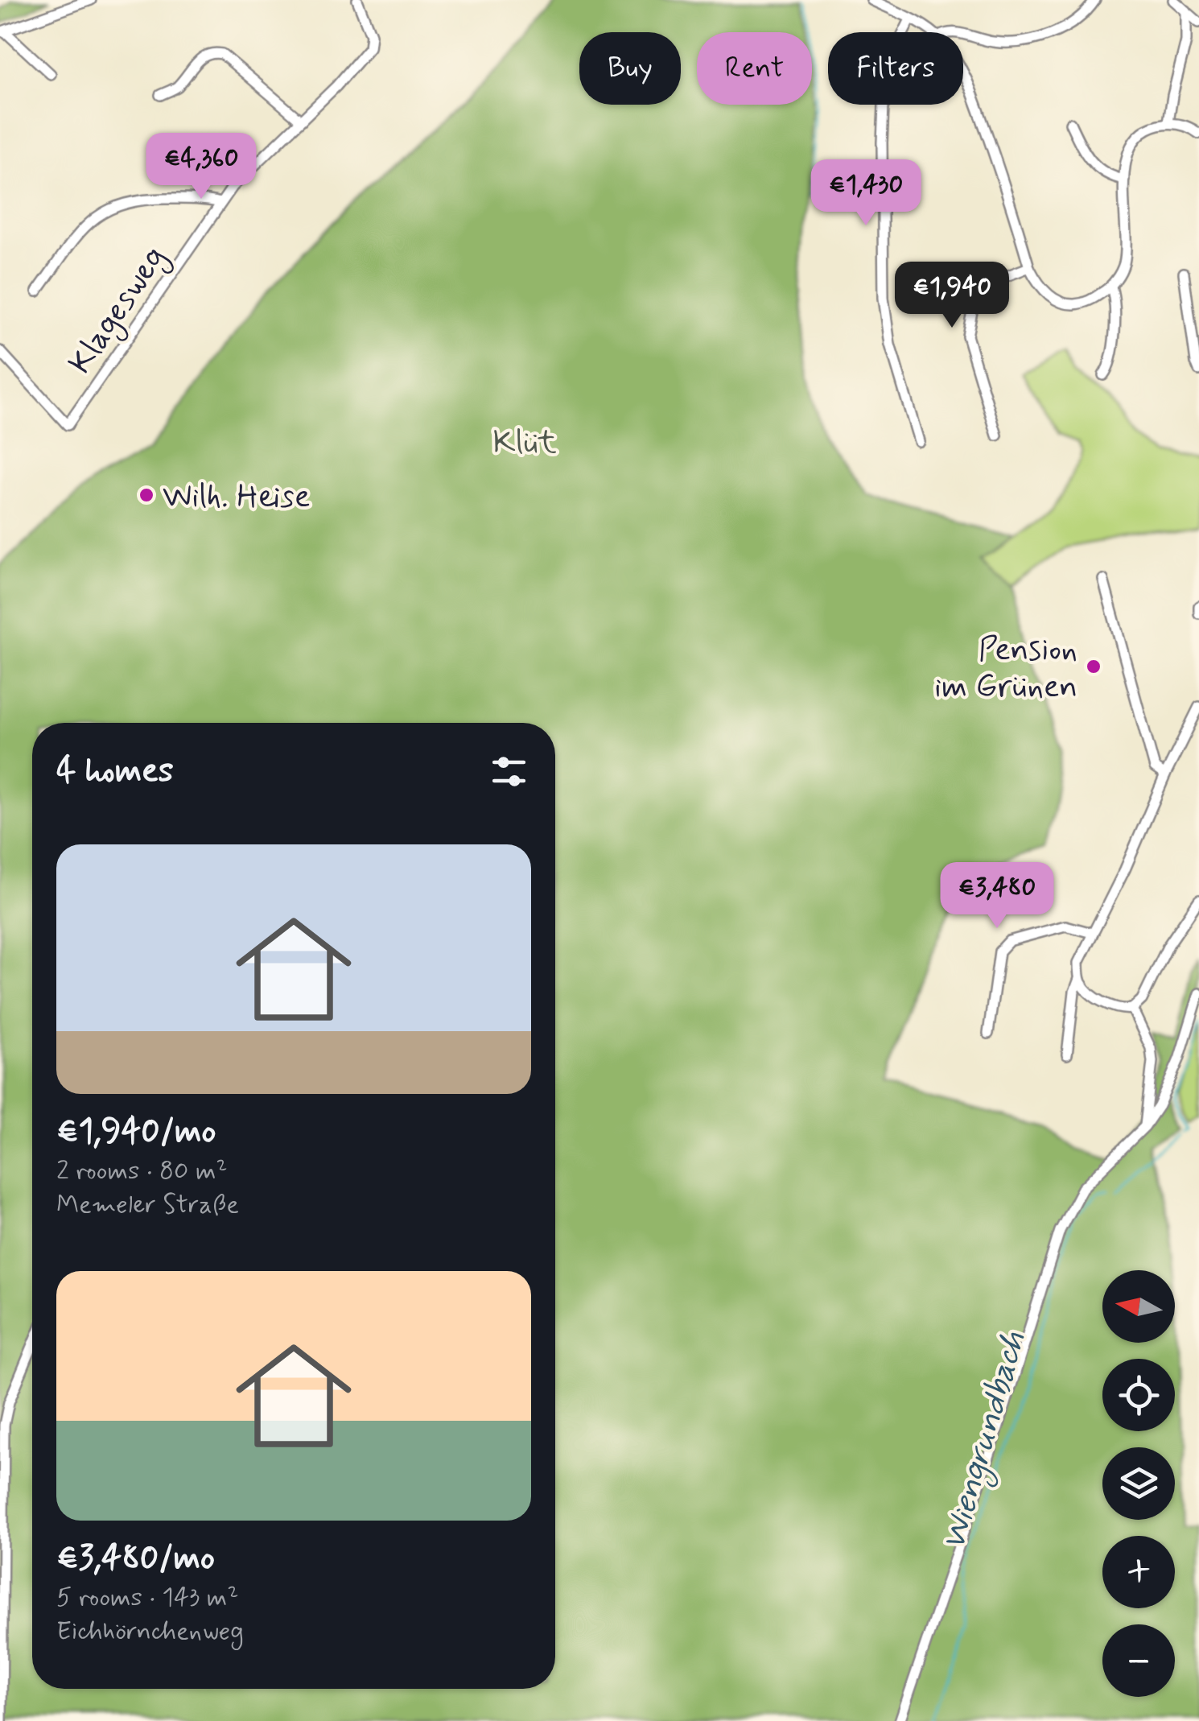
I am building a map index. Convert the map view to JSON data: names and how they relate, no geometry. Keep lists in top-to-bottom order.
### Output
{
  "streets": {
    "street": ["Klagesweg"]
  },
  "water": ["Wiengrundbach"],
  "parks": ["Klüt"],
  "places": ["Wilh. Heise", "Pension im Grünen"],
  "north": "left",
  "page": {
    "chip": ["Buy", "Rent", "Filters"],
    "price": [
      "€4,360",
      "€1,430",
      "€1,940",
      "€3,480"
    ],
    "heading": "4 homes",
    "list": [
      {
        "name": "€1,940/mo",
        "note": "2 rooms · 80 m² · Memeler Straße"
      },
      {
        "name": "€3,480/mo",
        "note": "5 rooms · 143 m² · Eichhörnchenweg"
      }
    ],
    "map_buttons": ["+", "−"]
  }
}
